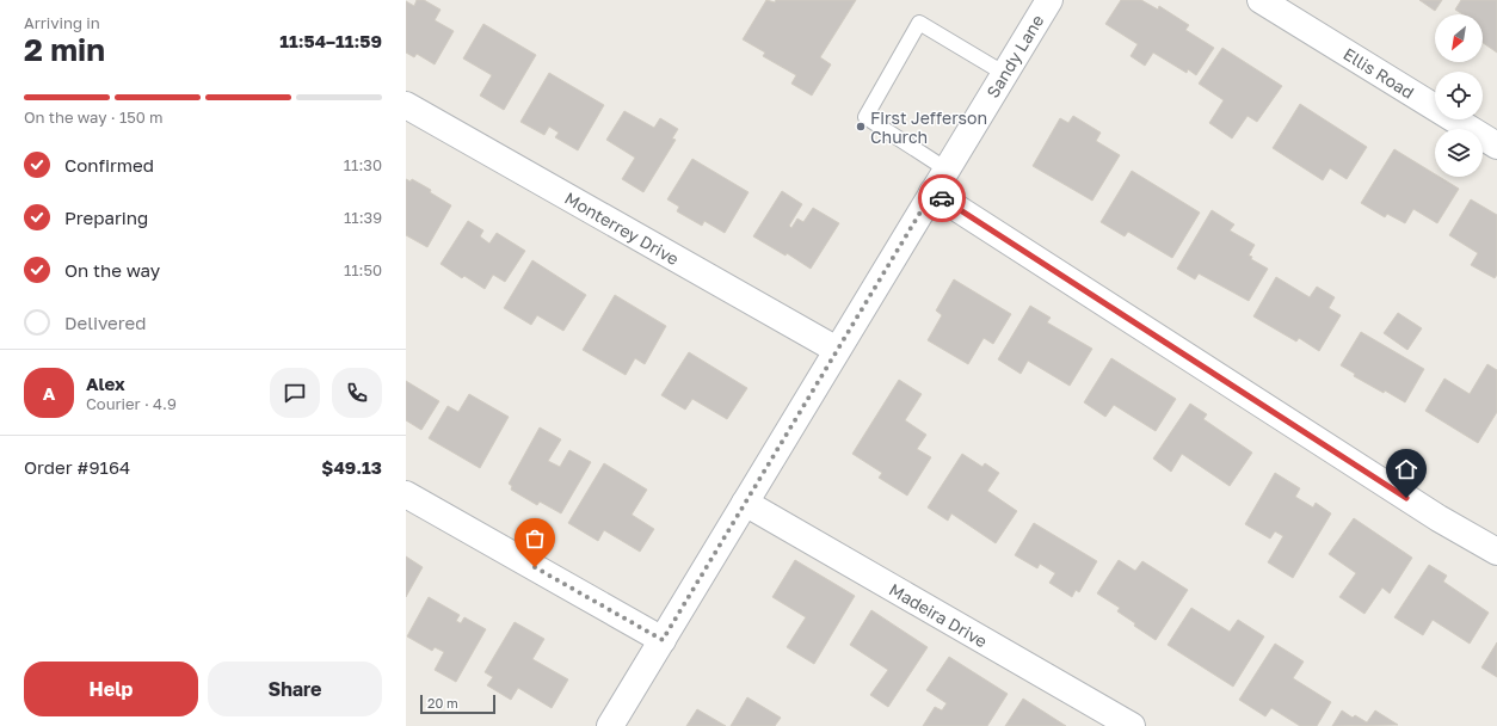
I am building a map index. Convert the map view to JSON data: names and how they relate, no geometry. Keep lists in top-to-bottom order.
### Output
{
  "streets": {
    "street": [
      "Sandy Lane",
      "Ellis Road",
      "Monterrey Drive",
      "Madeira Drive"
    ]
  },
  "crossings": [
    ["Sandy Lane", "Monterrey Drive"],
    ["Sandy Lane", "Madeira Drive"]
  ],
  "places": ["First Jefferson Church"],
  "scale_bar": "20 m",
  "north": "bottom left",
  "page": {
    "heading": ["2 min", "Arriving in", "11:54–11:59"],
    "panel": [
      "Alex",
      "Courier · 4.9",
      "Order #9164",
      "$49.13"
    ],
    "bar": "On the way · 150 m",
    "list": [
      ["Confirmed", "11:30"],
      ["Preparing", "11:39"],
      ["On the way", "11:50"],
      "Delivered"
    ],
    "round": "A",
    "buttons": ["Help", "Share"],
    "scale": "20 m"
  }
}
